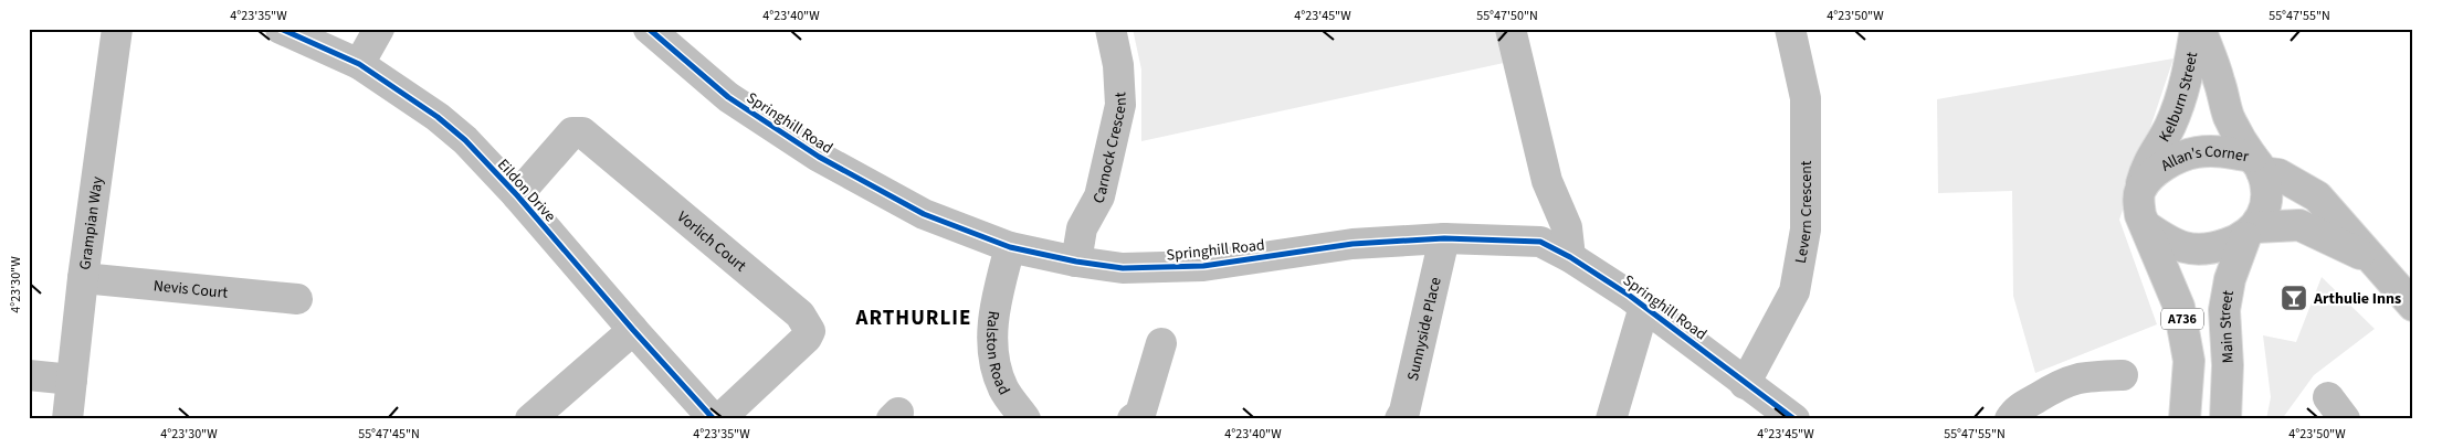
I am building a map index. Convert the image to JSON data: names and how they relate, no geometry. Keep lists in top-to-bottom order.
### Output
{
  "streets": {
    "street": [
      "Kelburn Street",
      "Springhill Road",
      "Carnock Crescent",
      "Allan's Corner",
      "Eildon Drive",
      "Levern Crescent",
      "Grampian Way",
      "Vorlich Court",
      "Nevis Court",
      "A736",
      "Main Street",
      "Sunnyside Place",
      "Ralston Road"
    ]
  },
  "crossings": [
    ["Kelburn Street", "Allan's Corner"],
    ["Kelburn Street", "A736"],
    ["Kelburn Street", "Main Street"],
    ["Springhill Road", "Carnock Crescent"],
    ["Springhill Road", "Levern Crescent"],
    ["Springhill Road", "Sunnyside Place"],
    ["Springhill Road", "Ralston Road"],
    ["Allan's Corner", "A736"],
    ["Allan's Corner", "Main Street"],
    ["Eildon Drive", "Vorlich Court"],
    ["Grampian Way", "Nevis Court"],
    ["A736", "Main Street"]
  ],
  "districts": ["ARTHURLIE"],
  "places": {
    "bar": ["Arthulie Inns"]
  },
  "coordinates": [
    "4°23'35\"W",
    "4°23'40\"W",
    "4°23'45\"W",
    "55°47'50\"N",
    "4°23'50\"W",
    "55°47'55\"N",
    "4°23'30\"W",
    "55°47'45\"N"
  ]
}
